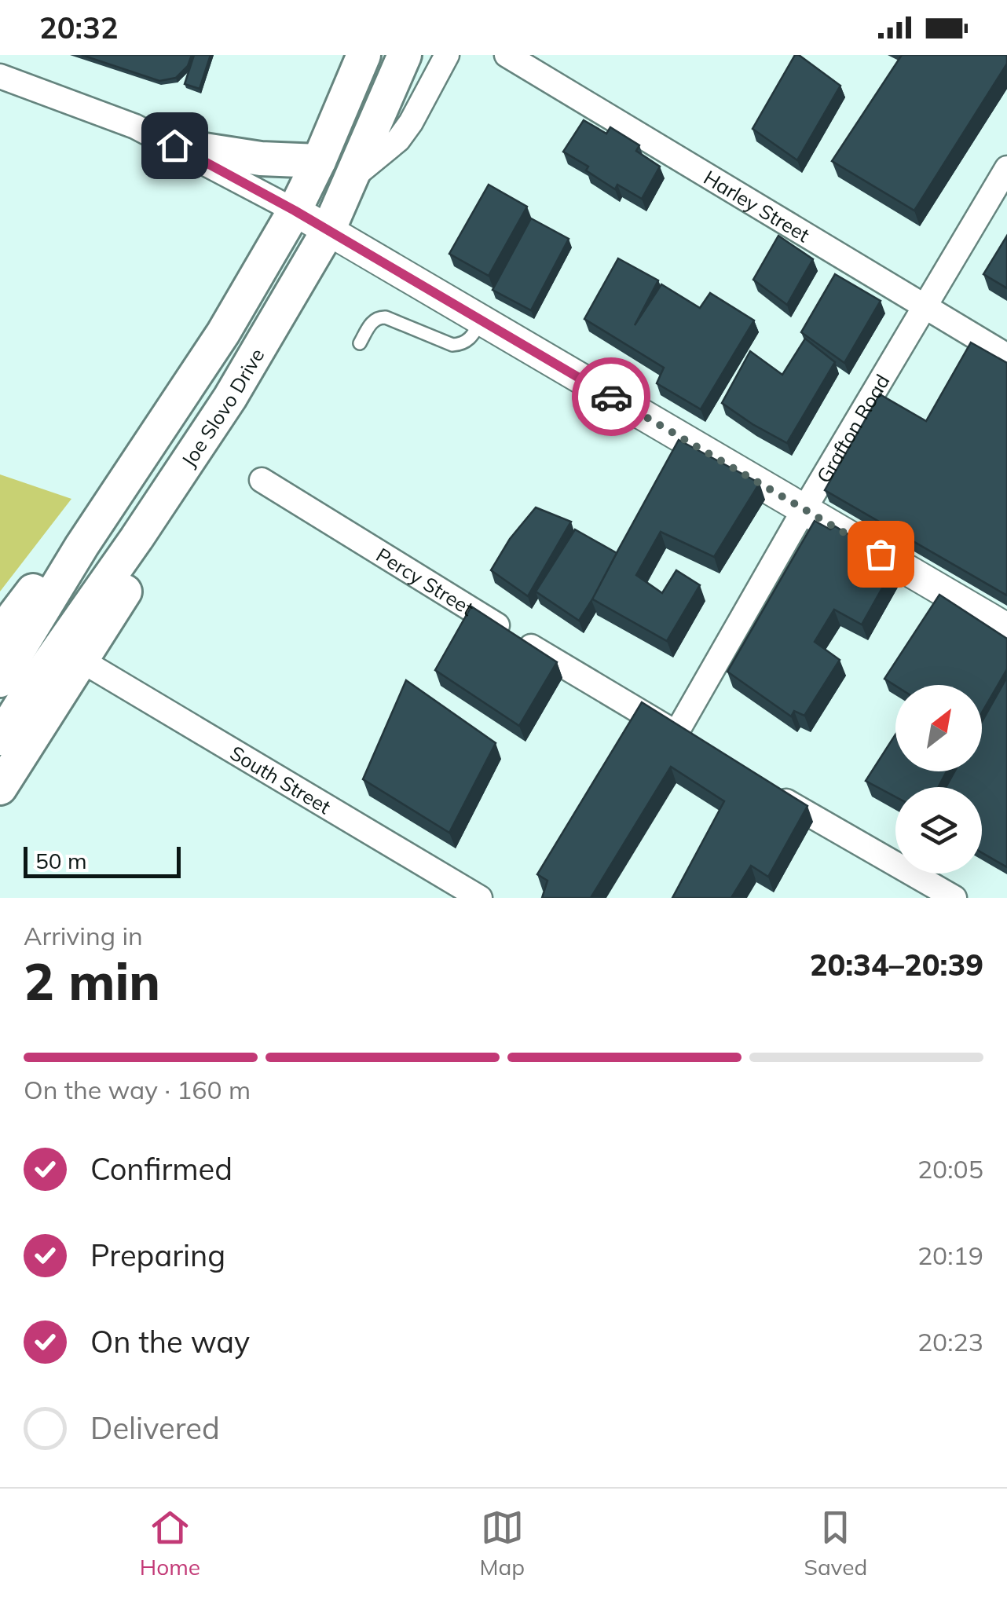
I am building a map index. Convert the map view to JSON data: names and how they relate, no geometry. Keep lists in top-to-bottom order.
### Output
{
  "streets": {
    "main road": ["Joe Slovo Drive"],
    "street": [
      "Harley Street",
      "Grafton Road",
      "Percy Street",
      "South Street"
    ]
  },
  "crossings": [
    ["Harley Street", "Grafton Road"],
    ["Joe Slovo Drive", "South Street"],
    ["Grafton Road", "Percy Street"]
  ],
  "scale_bar": "50 m",
  "north": "top right",
  "page": {
    "status": "20:32",
    "scale": "50 m",
    "heading": ["2 min", "Arriving in", "20:34–20:39"],
    "bar": "On the way · 160 m",
    "list": [
      ["Confirmed", "20:05"],
      ["Preparing", "20:19"],
      ["On the way", "20:23"],
      "Delivered"
    ],
    "tabs": ["Home", "Map", "Saved"]
  }
}
